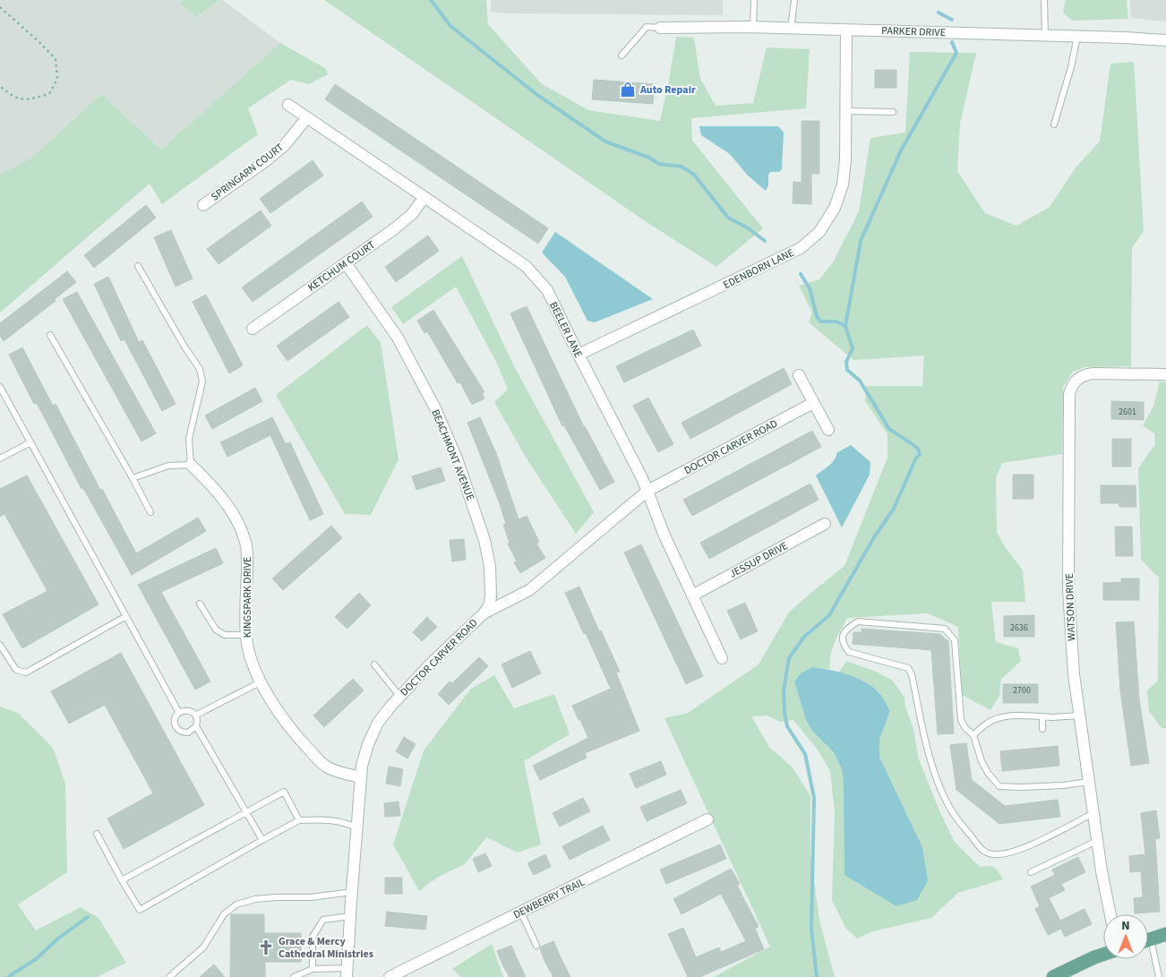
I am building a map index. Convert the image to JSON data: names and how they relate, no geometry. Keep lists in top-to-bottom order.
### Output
{
  "streets": {
    "street": [
      "PARKER DRIVE",
      "SPRINGARN COURT",
      "KETCHUM COURT",
      "EDENBORN LANE",
      "BEELER LANE",
      "DOCTOR CARVER ROAD",
      "BEACHMONT AVENUE",
      "JESSUP DRIVE",
      "KINGSPARK DRIVE",
      "WATSON DRIVE",
      "DEWBERRY TRAIL"
    ]
  },
  "crossings": [
    ["PARKER DRIVE", "EDENBORN LANE"],
    ["SPRINGARN COURT", "BEELER LANE"],
    ["KETCHUM COURT", "BEELER LANE"],
    ["KETCHUM COURT", "BEACHMONT AVENUE"],
    ["EDENBORN LANE", "BEELER LANE"],
    ["BEELER LANE", "DOCTOR CARVER ROAD"],
    ["BEELER LANE", "JESSUP DRIVE"],
    ["DOCTOR CARVER ROAD", "BEACHMONT AVENUE"],
    ["DOCTOR CARVER ROAD", "KINGSPARK DRIVE"]
  ],
  "places": {
    "shop": ["Auto Repair"],
    "church": ["Grace & Mercy Cathedral Ministries"]
  },
  "house_numbers": ["2601", "2636", "2700"],
  "north": "top"
}
